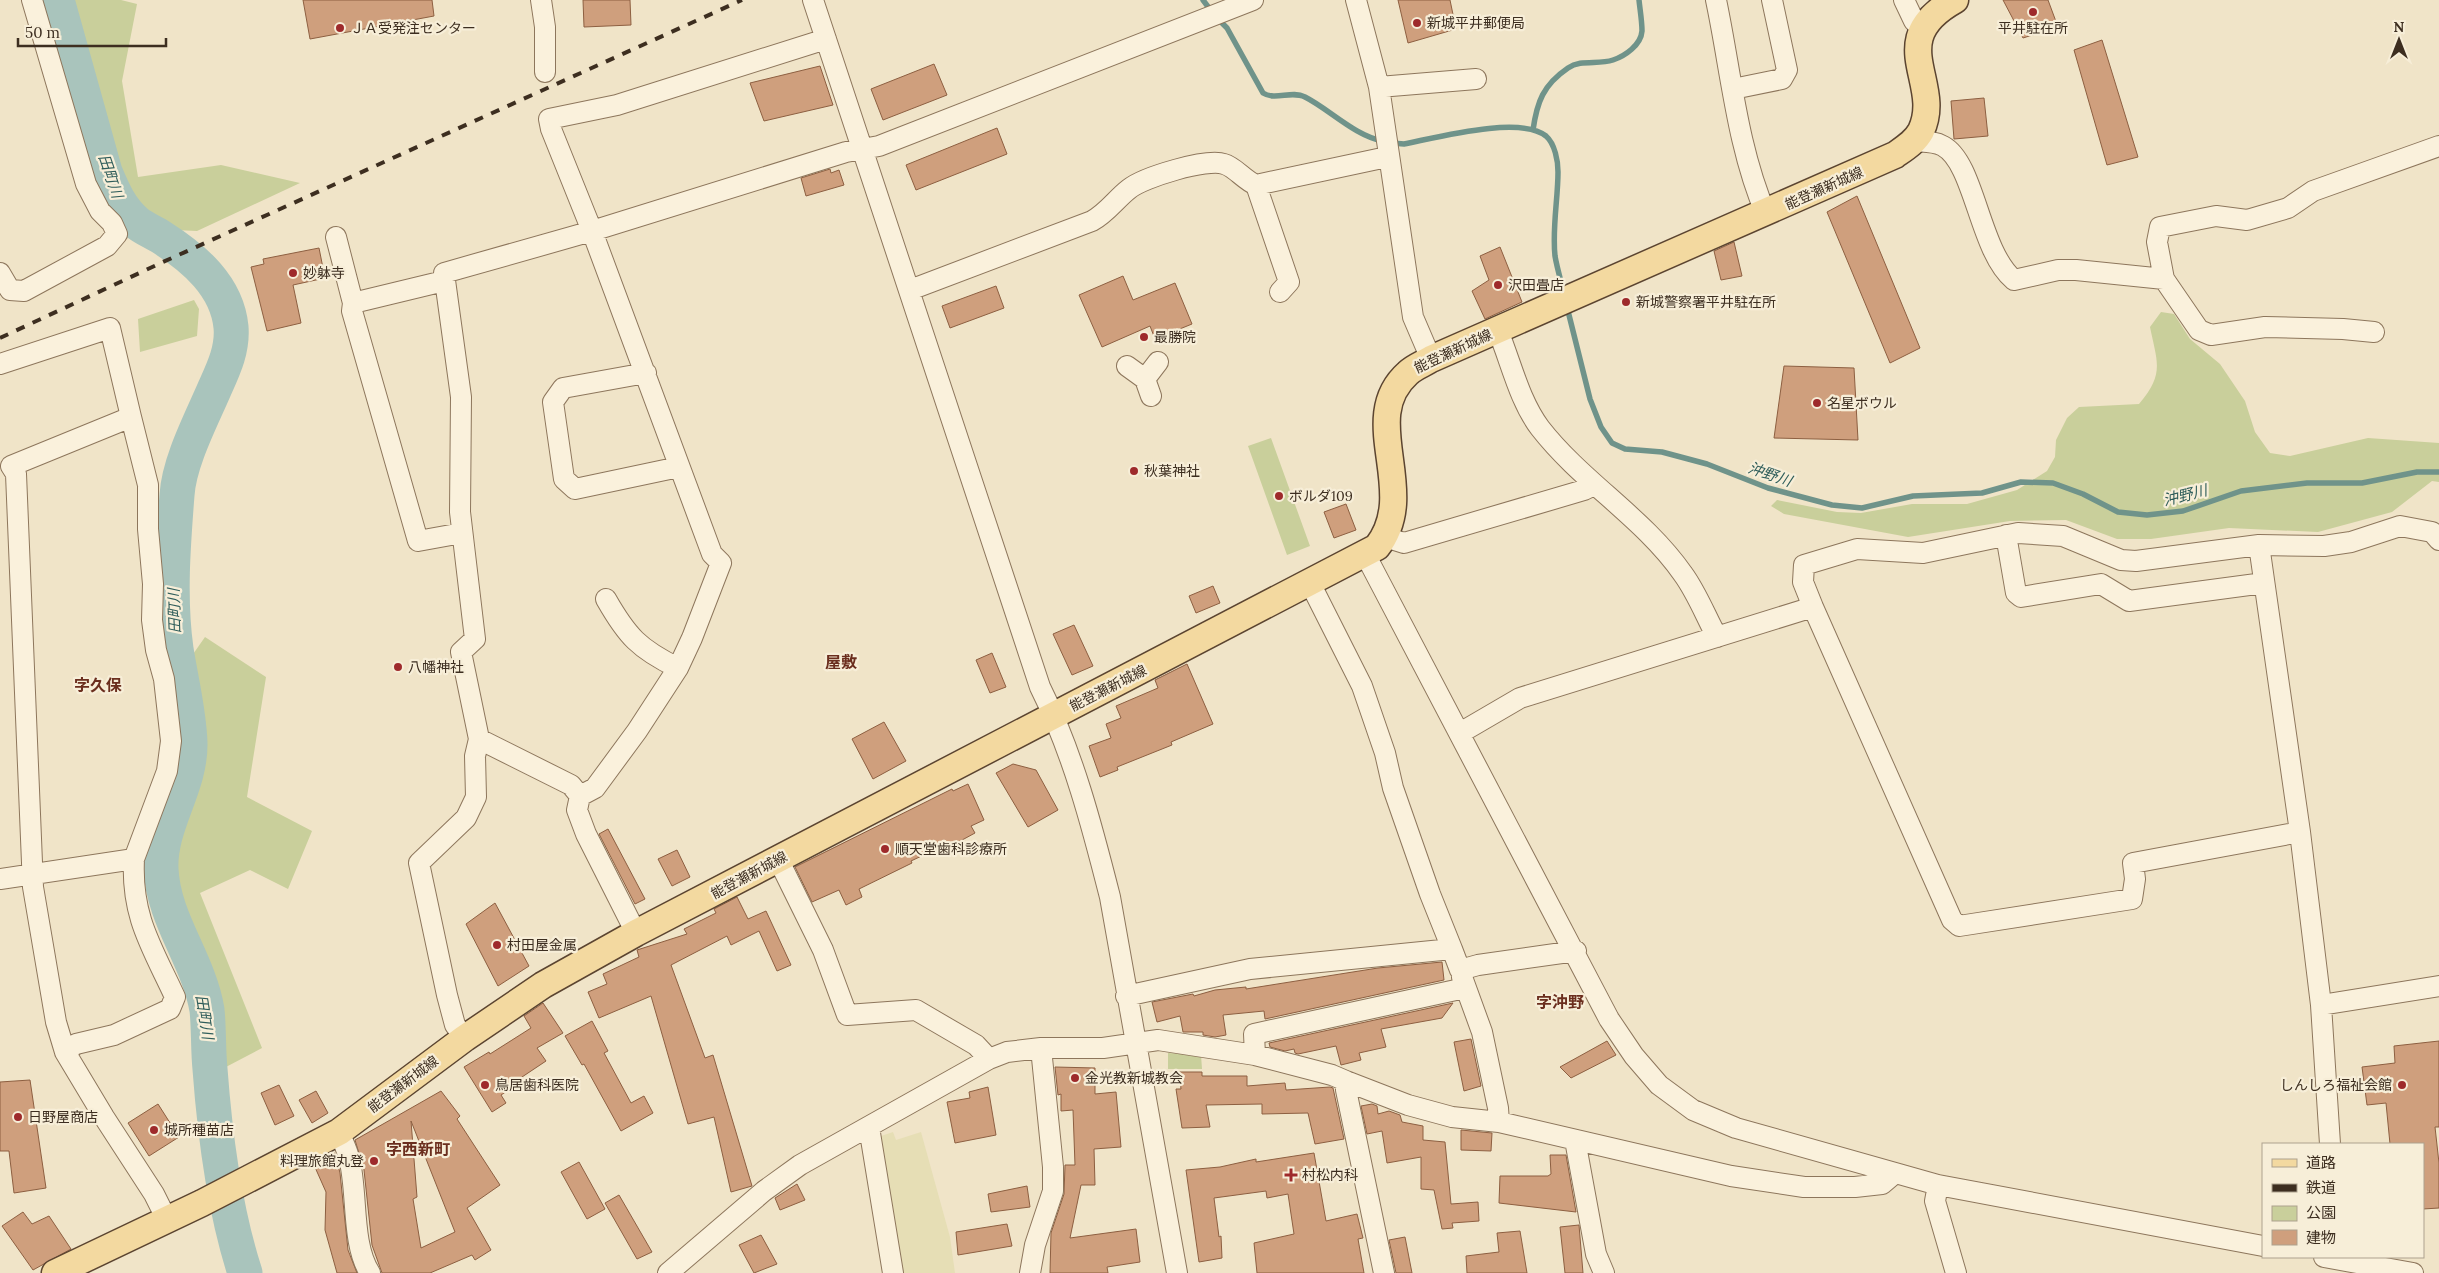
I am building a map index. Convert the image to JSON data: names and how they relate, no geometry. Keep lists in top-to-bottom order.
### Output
{
  "streets": {
    "main road": ["能登瀬新城線"]
  },
  "districts": [
    "屋敷",
    "字久保",
    "字沖野",
    "字西新町"
  ],
  "water": ["田町川", "沖野川"],
  "places": {
    "other": [
      "平井駐在所",
      "新城平井郵便局",
      "ＪＡ受発注センター",
      "妙躰寺",
      "沢田畳店",
      "新城警察署平井駐在所",
      "最勝院",
      "名星ボウル",
      "秋葉神社",
      "ボルダ109",
      "八幡神社",
      "順天堂歯科診療所",
      "村田屋金属",
      "金光教新城教会",
      "鳥居歯科医院",
      "しんしろ福祉会館",
      "日野屋商店",
      "城所種苗店",
      "料理旅館丸登"
    ],
    "health": ["村松内科"]
  },
  "legend": [
    "道路",
    "鉄道",
    "公園",
    "建物"
  ],
  "scale_bar": "50 m",
  "north": "top"
}
